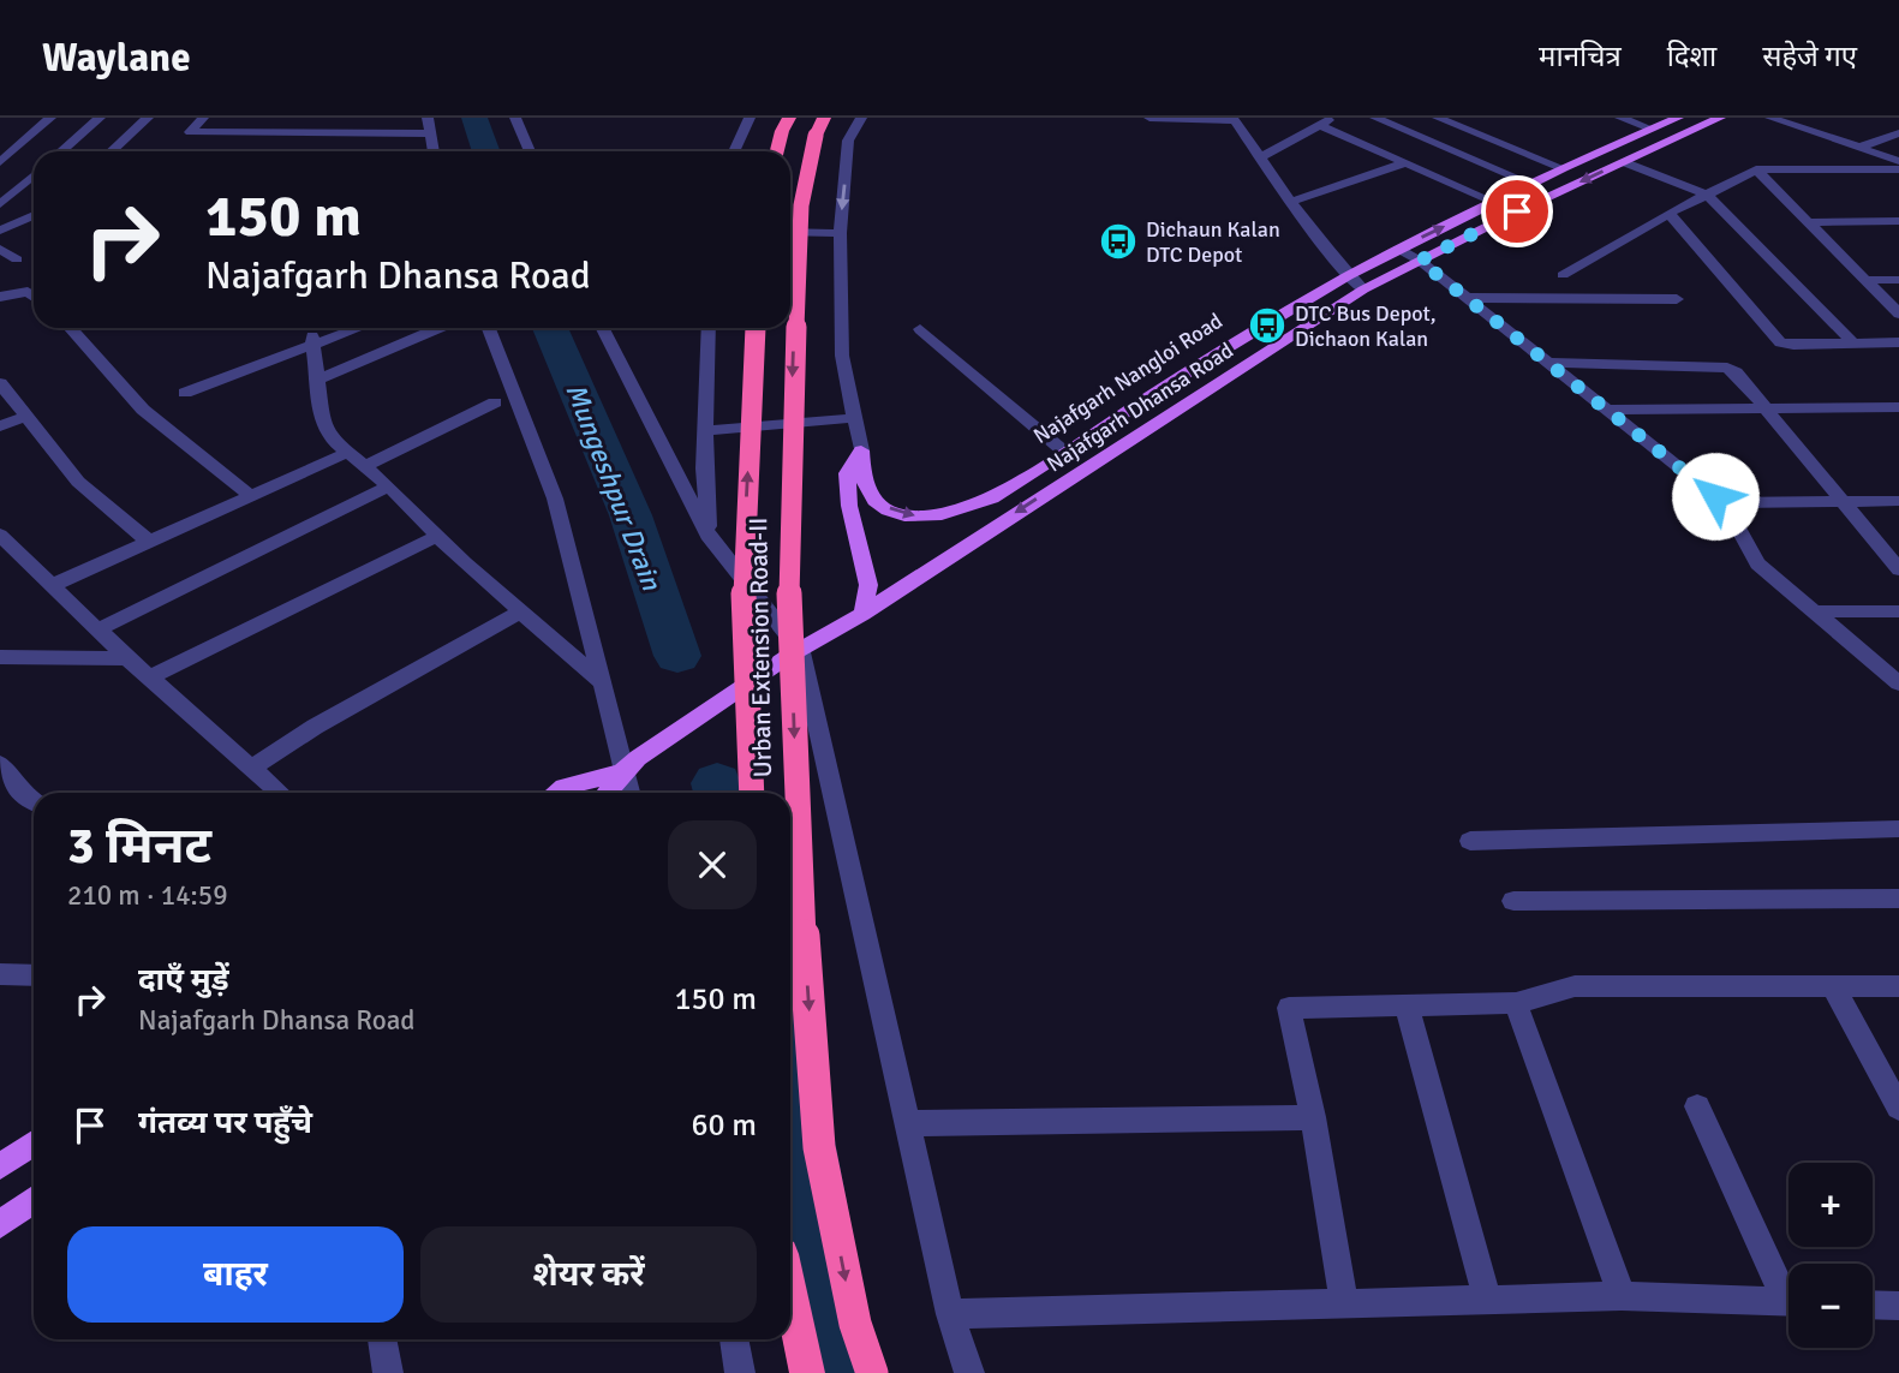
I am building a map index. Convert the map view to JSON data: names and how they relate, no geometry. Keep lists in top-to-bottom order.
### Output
{
  "streets": {
    "highway": ["Urban Extension Road-II"],
    "main road": ["Najafgarh Nangloi Road", "Najafgarh Dhansa Road"]
  },
  "one_way": ["Najafgarh Dhansa Road"],
  "water": ["Mungeshpur Drain"],
  "places": {
    "bus stop": ["Dichaun Kalan DTC Depot", "DTC Bus Depot, Dichaon Kalan"]
  },
  "page": {
    "header": "Waylane",
    "nav": ["मानचित्र", "दिशा", "सहेजे गए"],
    "turn": ["150 m", "Najafgarh Dhansa Road"],
    "heading": ["3 मिनट", "210 m · 14:59"],
    "list": [
      {
        "name": "दाएँ मुड़ें",
        "note": "Najafgarh Dhansa Road",
        "value": "150 m"
      },
      {
        "name": "गंतव्य पर पहुँचे",
        "value": "60 m"
      }
    ],
    "map_buttons": ["+", "−"],
    "buttons": ["बाहर", "शेयर करें"]
  }
}
